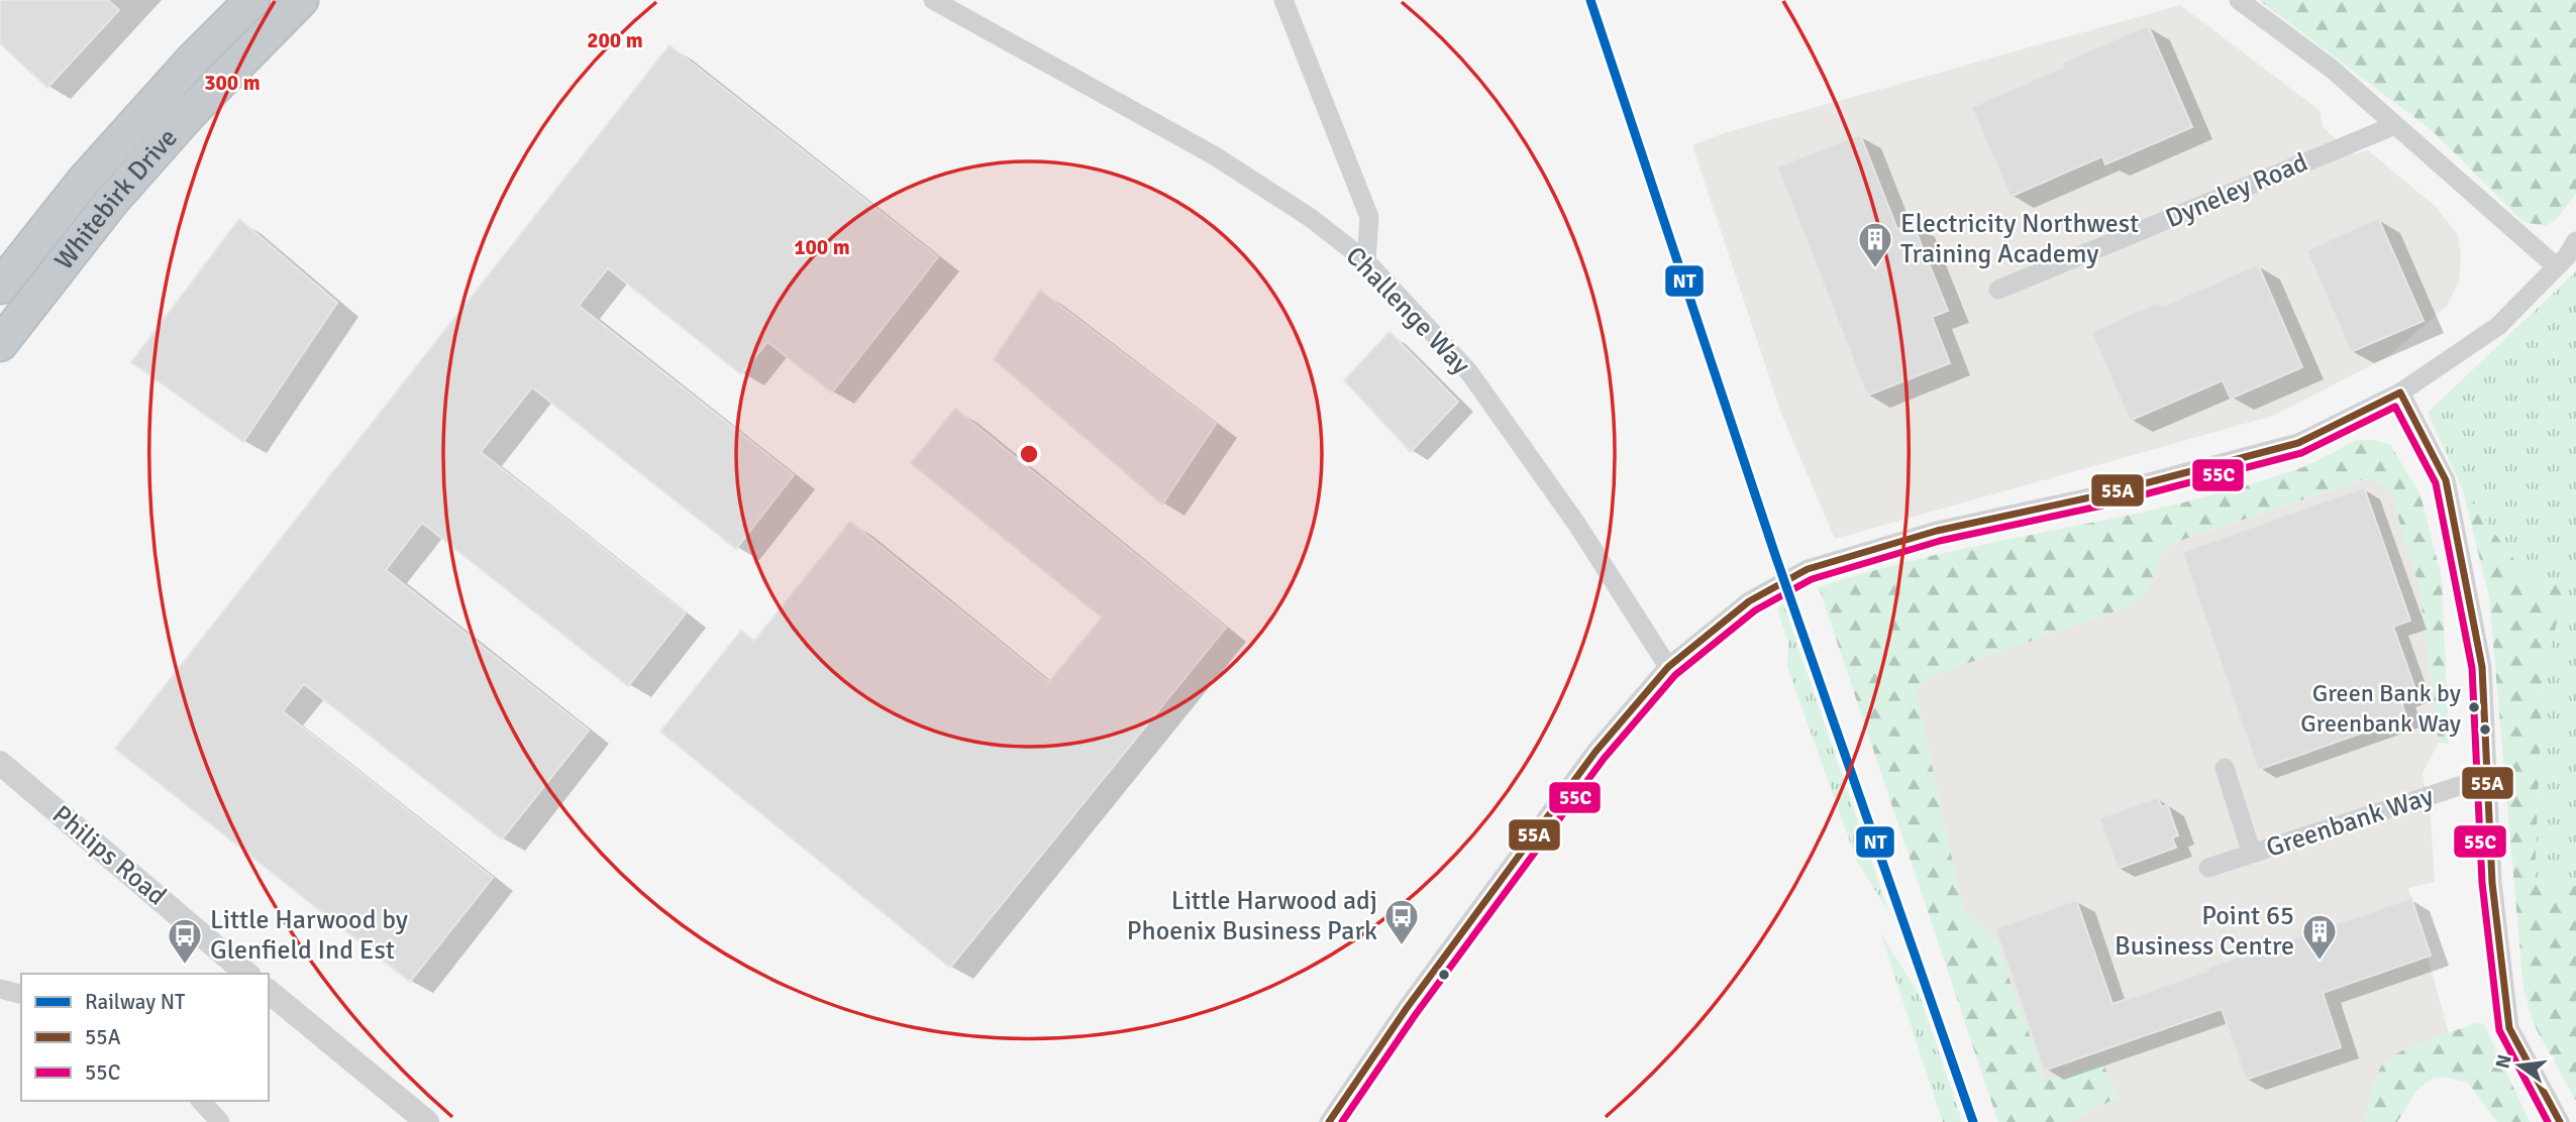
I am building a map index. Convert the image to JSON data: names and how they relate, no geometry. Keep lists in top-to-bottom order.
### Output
{
  "streets": {
    "highway": ["Whitebirk Drive"],
    "street": [
      "Dyneley Road",
      "Challenge Way",
      "Greenbank Way",
      "Philips Road"
    ]
  },
  "places": {
    "building": ["Electricity Northwest Training Academy", "Point 65 Business Centre"],
    "other": ["Green Bank by Greenbank Way"],
    "bus stop": ["Little Harwood adj Phoenix Business Park", "Little Harwood by Glenfield Ind Est"]
  },
  "lines": ["rail line NT", "transit line 55A", "transit line 55C"],
  "legend": ["Railway NT", "55A", "55C"],
  "north": "left",
  "rings": ["200 m", "300 m", "100 m"]
}
